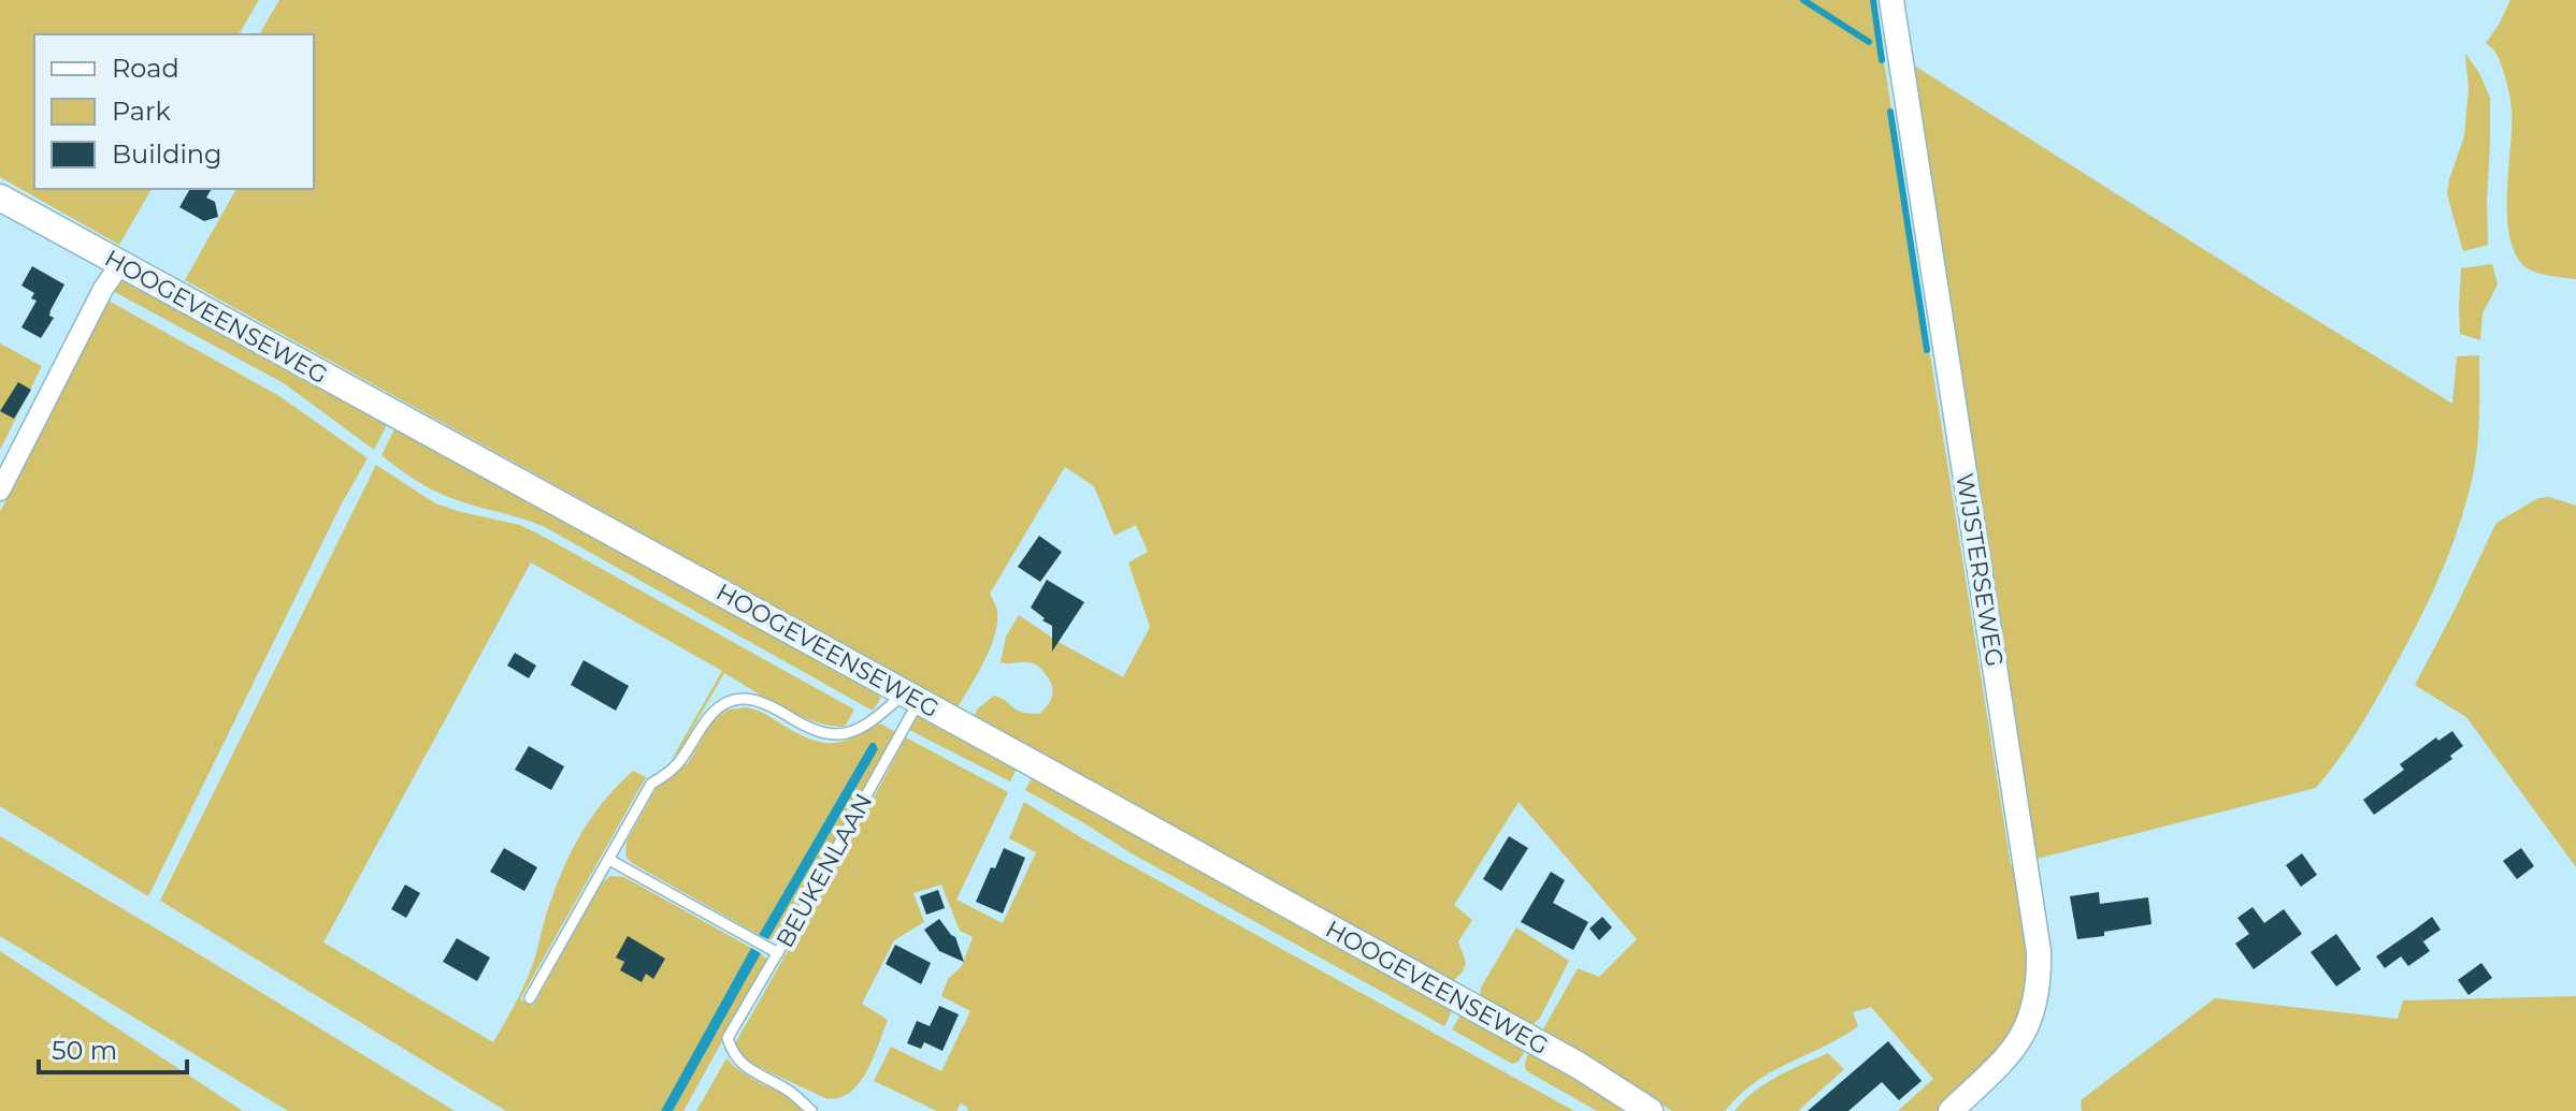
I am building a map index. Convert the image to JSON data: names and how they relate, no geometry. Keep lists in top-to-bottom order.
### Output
{
  "streets": {
    "main road": ["HOOGEVEENSEWEG"],
    "street": ["WIJSTERSEWEG"],
    "lane": ["BEUKENLAAN"]
  },
  "crossings": [
    ["HOOGEVEENSEWEG", "BEUKENLAAN"]
  ],
  "legend": ["Road", "Park", "Building"],
  "scale_bar": "50 m"
}
